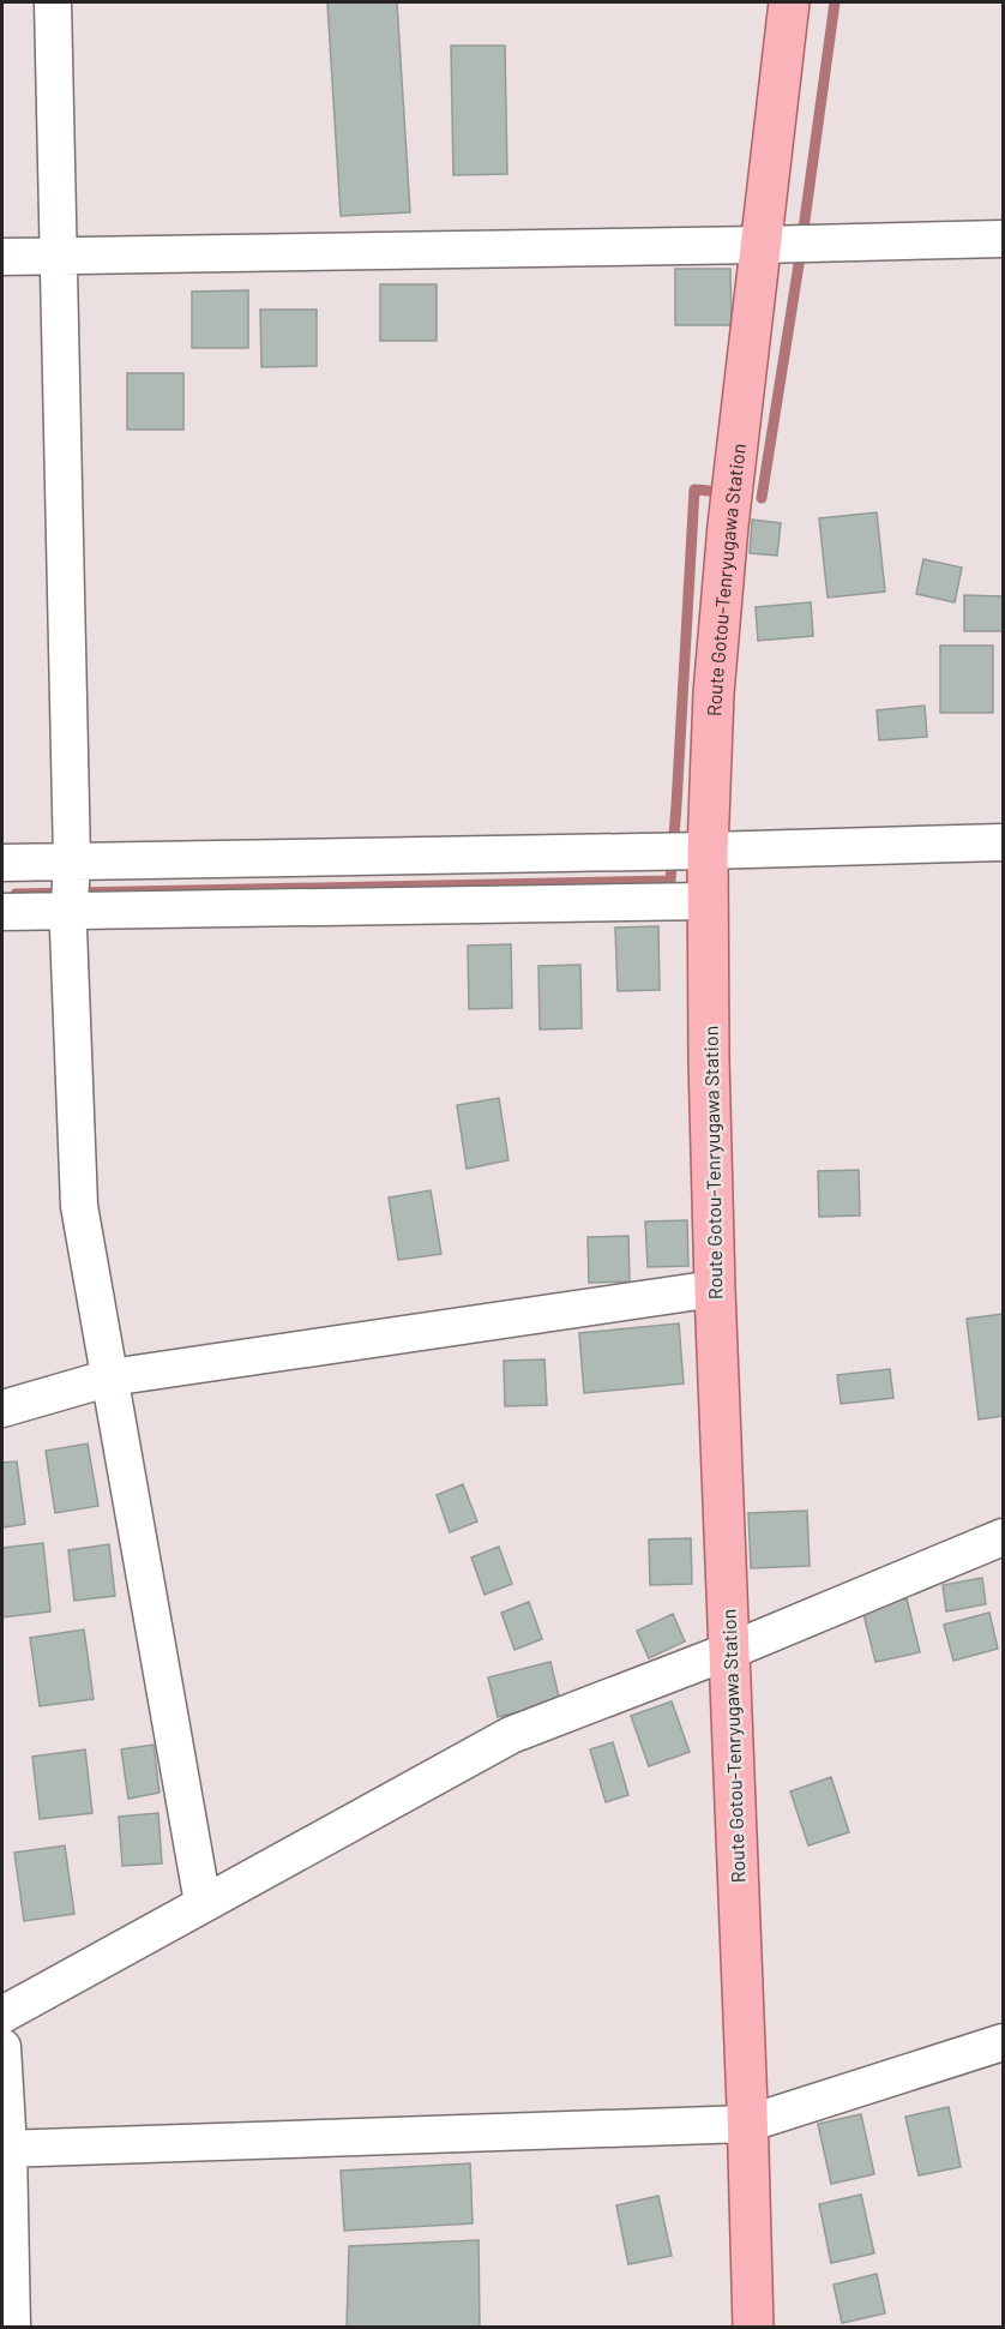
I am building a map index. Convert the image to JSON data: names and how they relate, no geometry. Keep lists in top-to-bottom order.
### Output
{
  "streets": {
    "main road": ["Route Gotou-Tenryugawa Station"]
  }
}
